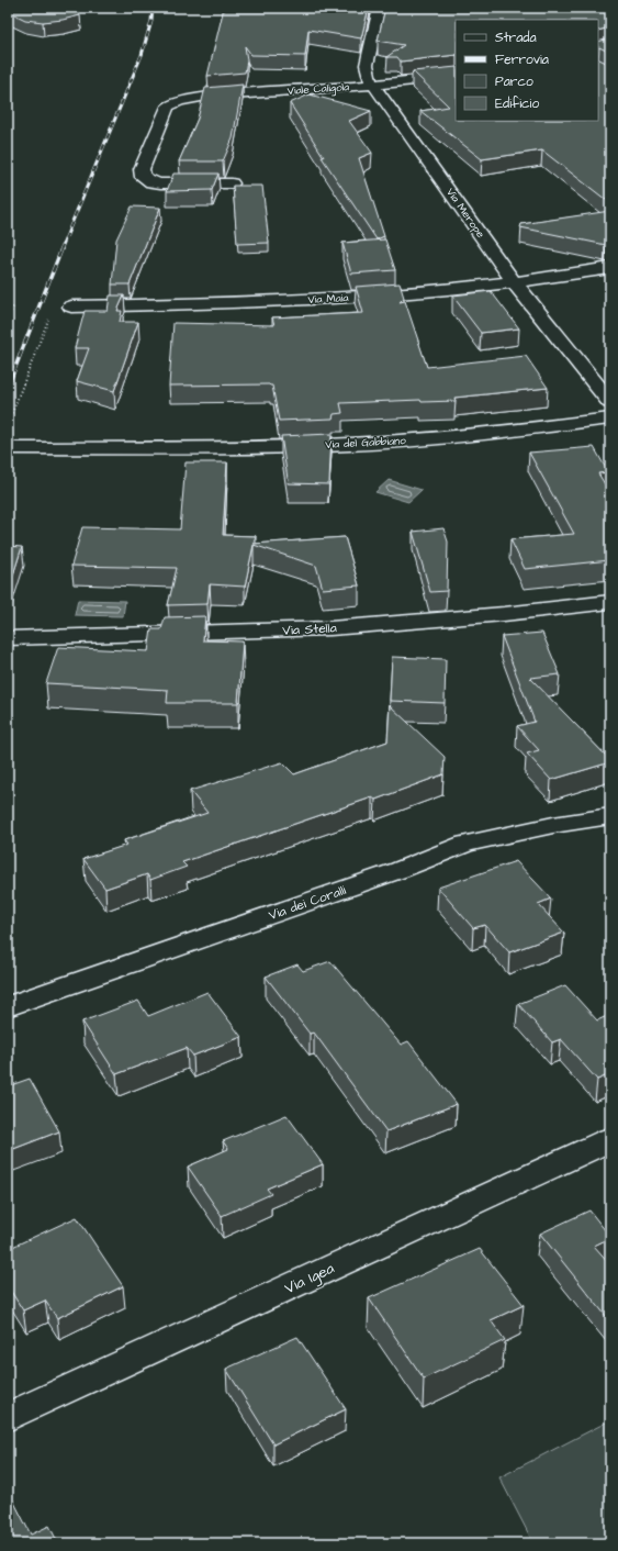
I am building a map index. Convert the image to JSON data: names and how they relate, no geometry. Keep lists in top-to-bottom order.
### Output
{
  "streets": {
    "street": [
      "Viale Caligola",
      "Via Merope",
      "Via Maia",
      "Via del Gabbiano",
      "Via Stella",
      "Via dei Coralli",
      "Via Igea"
    ]
  },
  "crossings": [
    ["Viale Caligola", "Via Merope"],
    ["Via Merope", "Via Maia"]
  ],
  "legend": [
    "Strada",
    "Ferrovia",
    "Parco",
    "Edificio"
  ]
}
